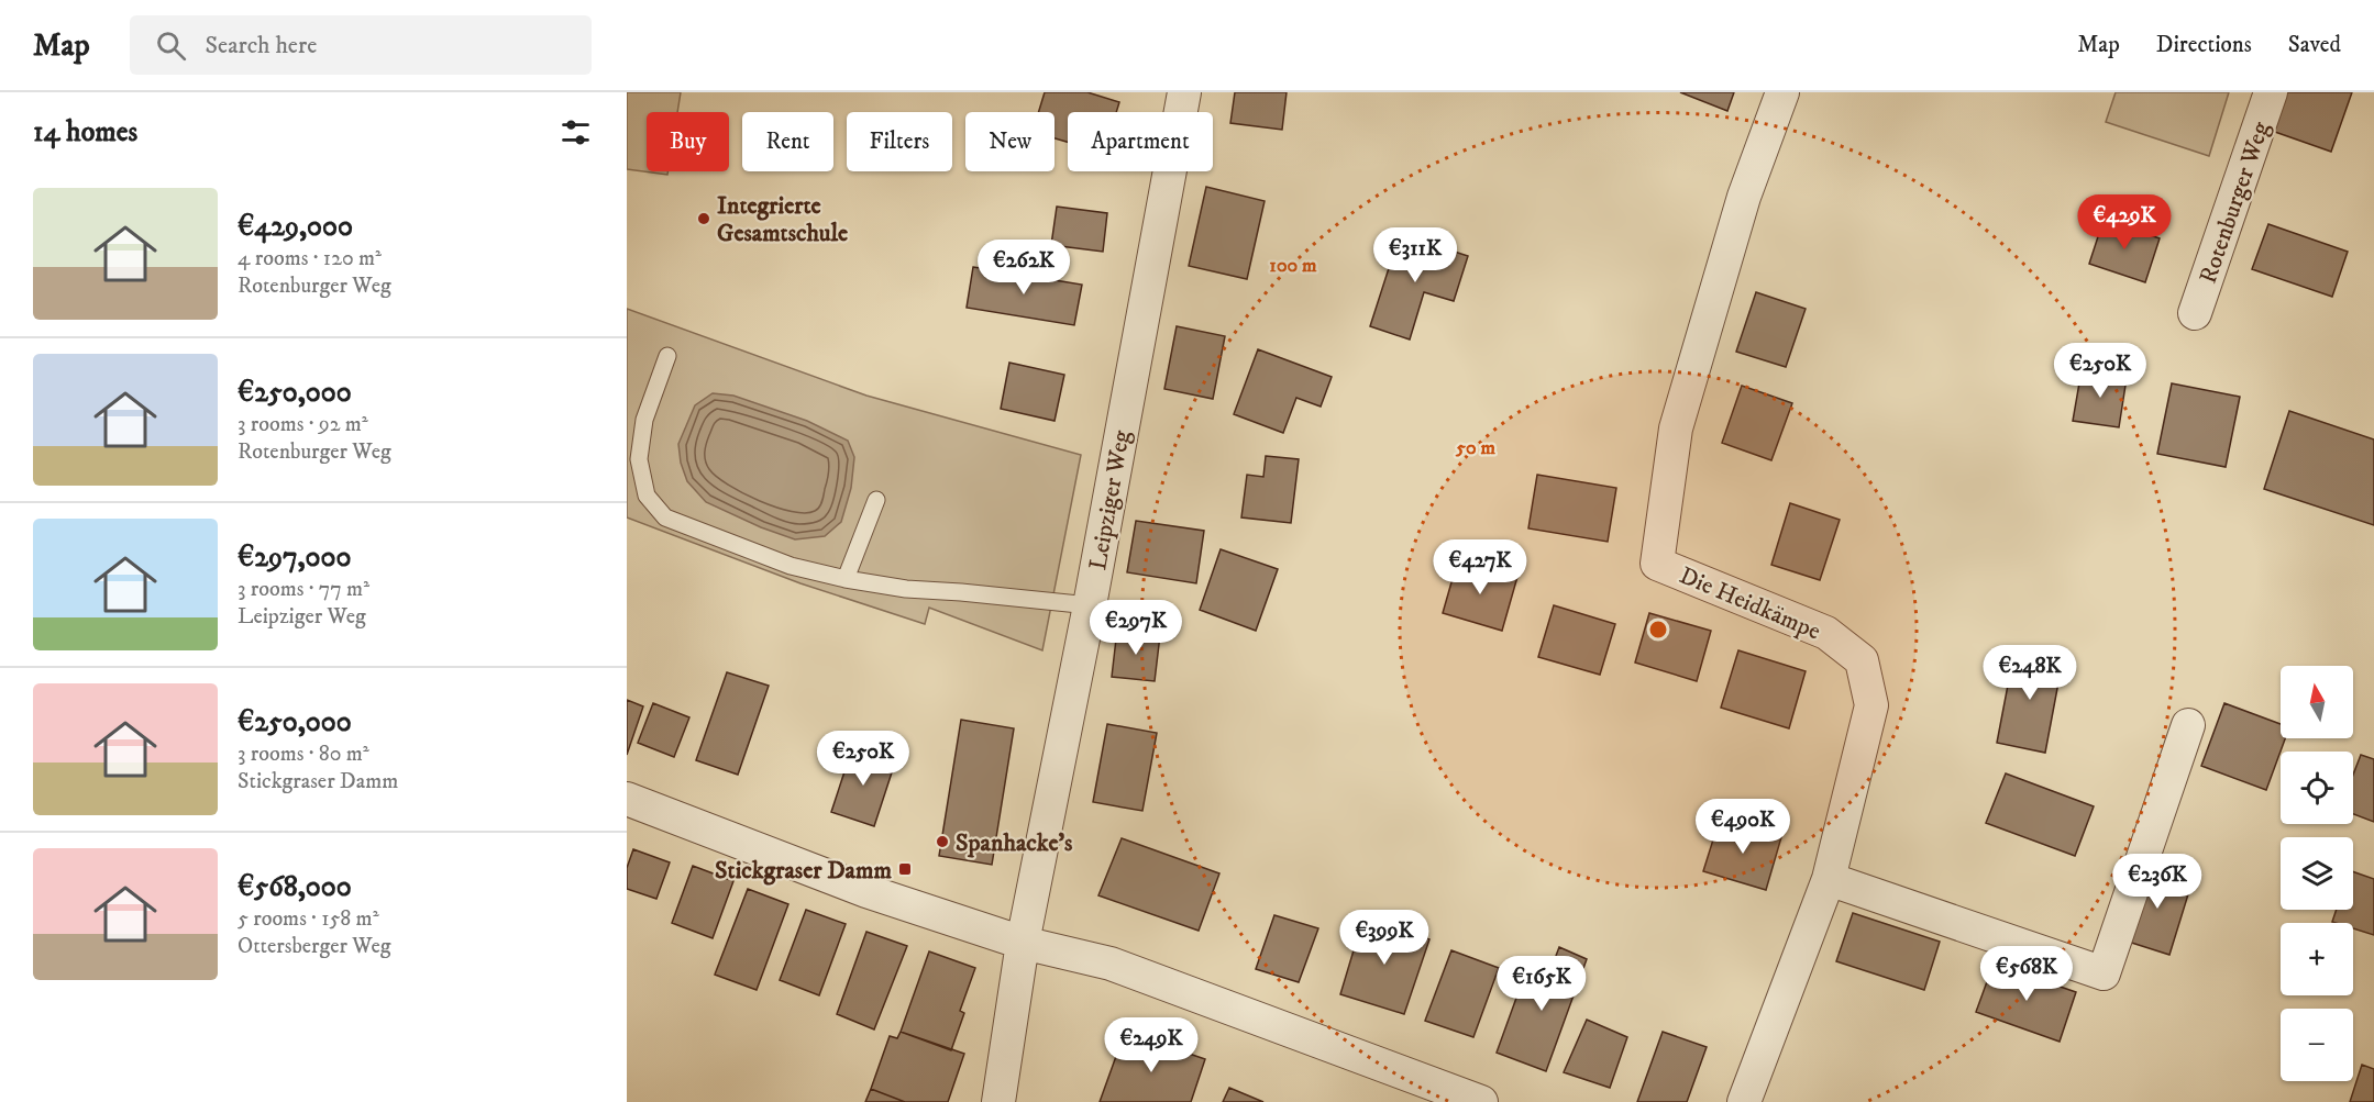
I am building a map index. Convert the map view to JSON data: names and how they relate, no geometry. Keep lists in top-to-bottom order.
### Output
{
  "streets": {
    "street": ["Rotenburger Weg", "Leipziger Weg", "Die Heidkämpe"]
  },
  "places": {
    "other": ["Integrierte Gesamtschule", "Spanhacke's"],
    "transit": ["Stickgraser Damm"]
  },
  "north": "top",
  "page": {
    "header": "Map",
    "search": "Search here",
    "nav": ["Map", "Directions", "Saved"],
    "heading": "14 homes",
    "chip": [
      "Buy",
      "Rent",
      "Filters",
      "New",
      "Apartment"
    ],
    "list": [
      {
        "name": "€429,000",
        "note": "4 rooms · 120 m² · Rotenburger Weg"
      },
      {
        "name": "€250,000",
        "note": "3 rooms · 92 m² · Rotenburger Weg"
      },
      {
        "name": "€297,000",
        "note": "3 rooms · 77 m² · Leipziger Weg"
      },
      {
        "name": "€250,000",
        "note": "3 rooms · 80 m² · Stickgraser Damm"
      },
      {
        "name": "€568,000",
        "note": "5 rooms · 158 m² · Ottersberger Weg"
      }
    ],
    "price": [
      "€429K",
      "€311K",
      "€262K",
      "€250K",
      "€427K",
      "€297K",
      "€248K",
      "€250K",
      "€490K",
      "€236K",
      "€399K",
      "€568K",
      "€165K",
      "€249K"
    ],
    "map_buttons": ["+", "−"]
  },
  "rings": ["100 m", "50 m"]
}
